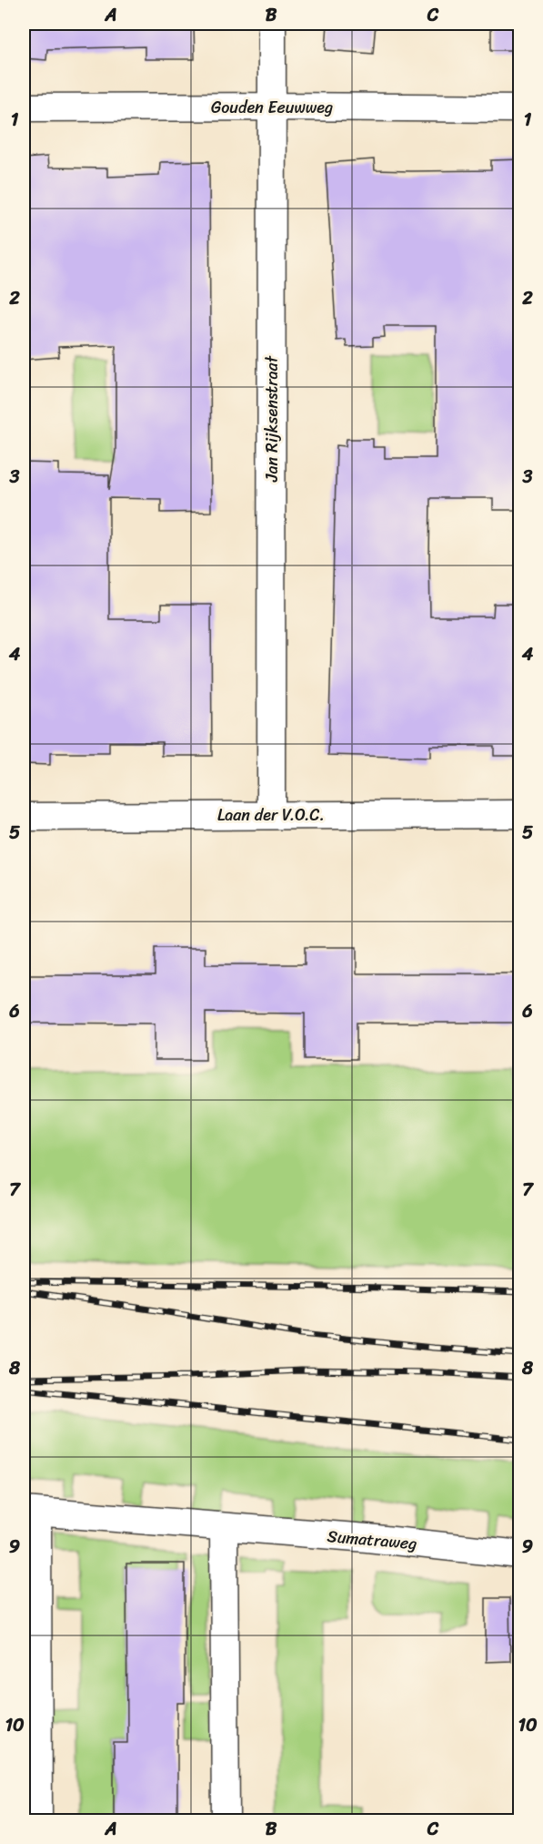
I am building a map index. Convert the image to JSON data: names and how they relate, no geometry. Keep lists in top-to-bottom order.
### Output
{
  "streets": {
    "street": [
      "Gouden Eeuwweg",
      "Jan Rijksenstraat",
      "Laan der V.O.C.",
      "Sumatraweg"
    ]
  },
  "crossings": [
    ["Gouden Eeuwweg", "Jan Rijksenstraat"],
    ["Jan Rijksenstraat", "Laan der V.O.C."]
  ],
  "grid": {
    "columns": ["A", "B", "C"],
    "rows": [
      "1",
      "2",
      "3",
      "4",
      "5",
      "6",
      "7",
      "8",
      "9",
      "10"
    ]
  }
}
